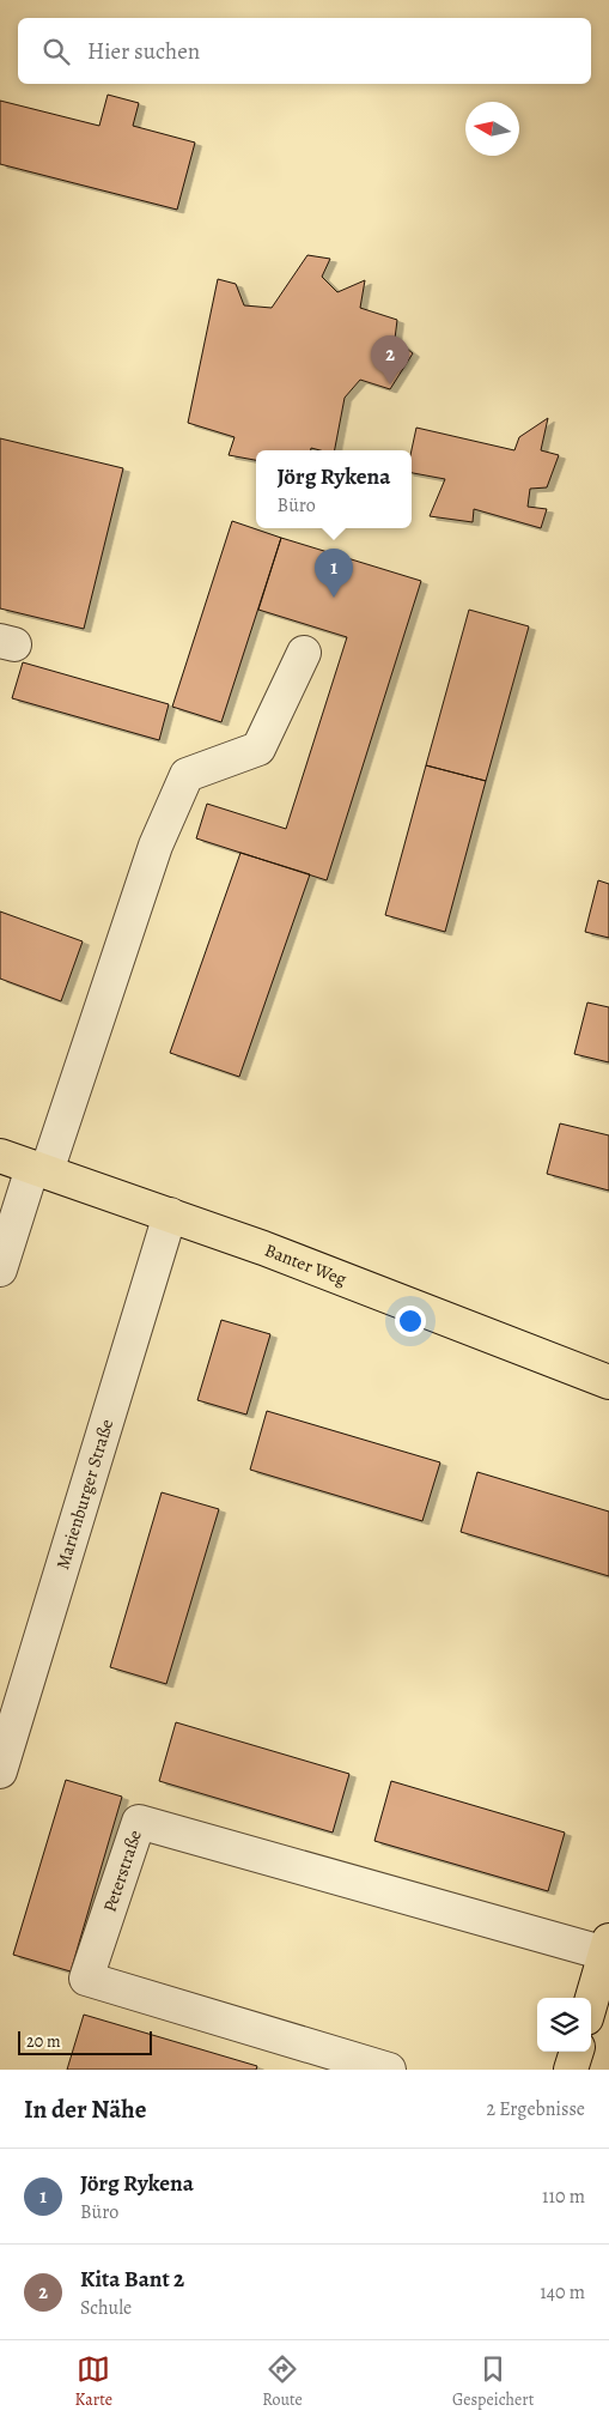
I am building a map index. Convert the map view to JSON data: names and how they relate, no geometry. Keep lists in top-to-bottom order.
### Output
{
  "streets": {
    "main road": ["Banter Weg", "Peterstraße"],
    "street": ["Marienburger Straße"]
  },
  "crossings": [
    ["Banter Weg", "Marienburger Straße"]
  ],
  "scale_bar": "20 m",
  "north": "left",
  "page": {
    "search": "Hier suchen",
    "pins": ["2", "1"],
    "popup": ["Jörg Rykena", "Büro"],
    "scale": "20 m",
    "heading": ["In der Nähe", "2 Ergebnisse"],
    "list": [
      {
        "mark": "1",
        "name": "Jörg Rykena",
        "note": "Büro",
        "value": "110 m"
      },
      {
        "mark": "2",
        "name": "Kita Bant 2",
        "note": "Schule",
        "value": "140 m"
      }
    ],
    "nav": ["Karte", "Route", "Gespeichert"]
  }
}
